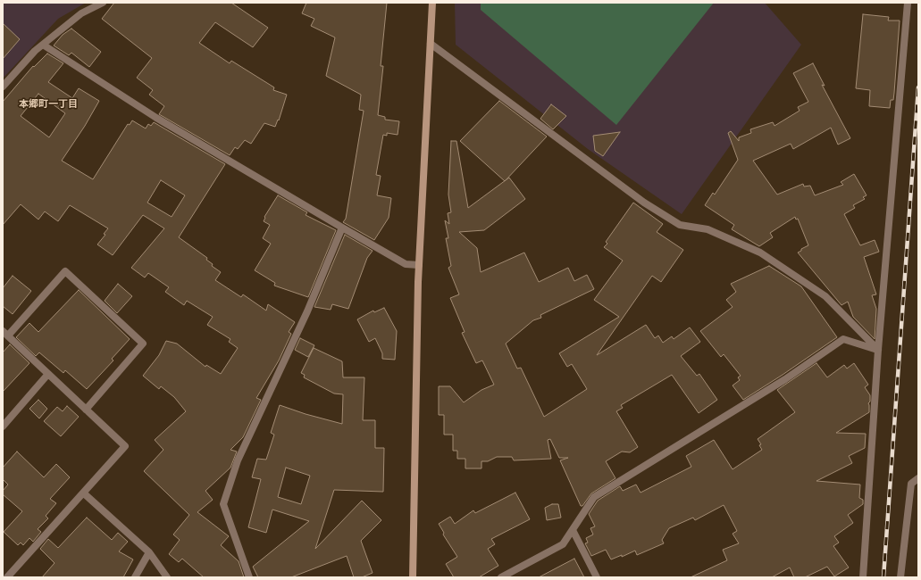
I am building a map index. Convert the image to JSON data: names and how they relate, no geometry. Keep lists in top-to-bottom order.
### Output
{
  "districts": ["本郷町一丁目"]
}
